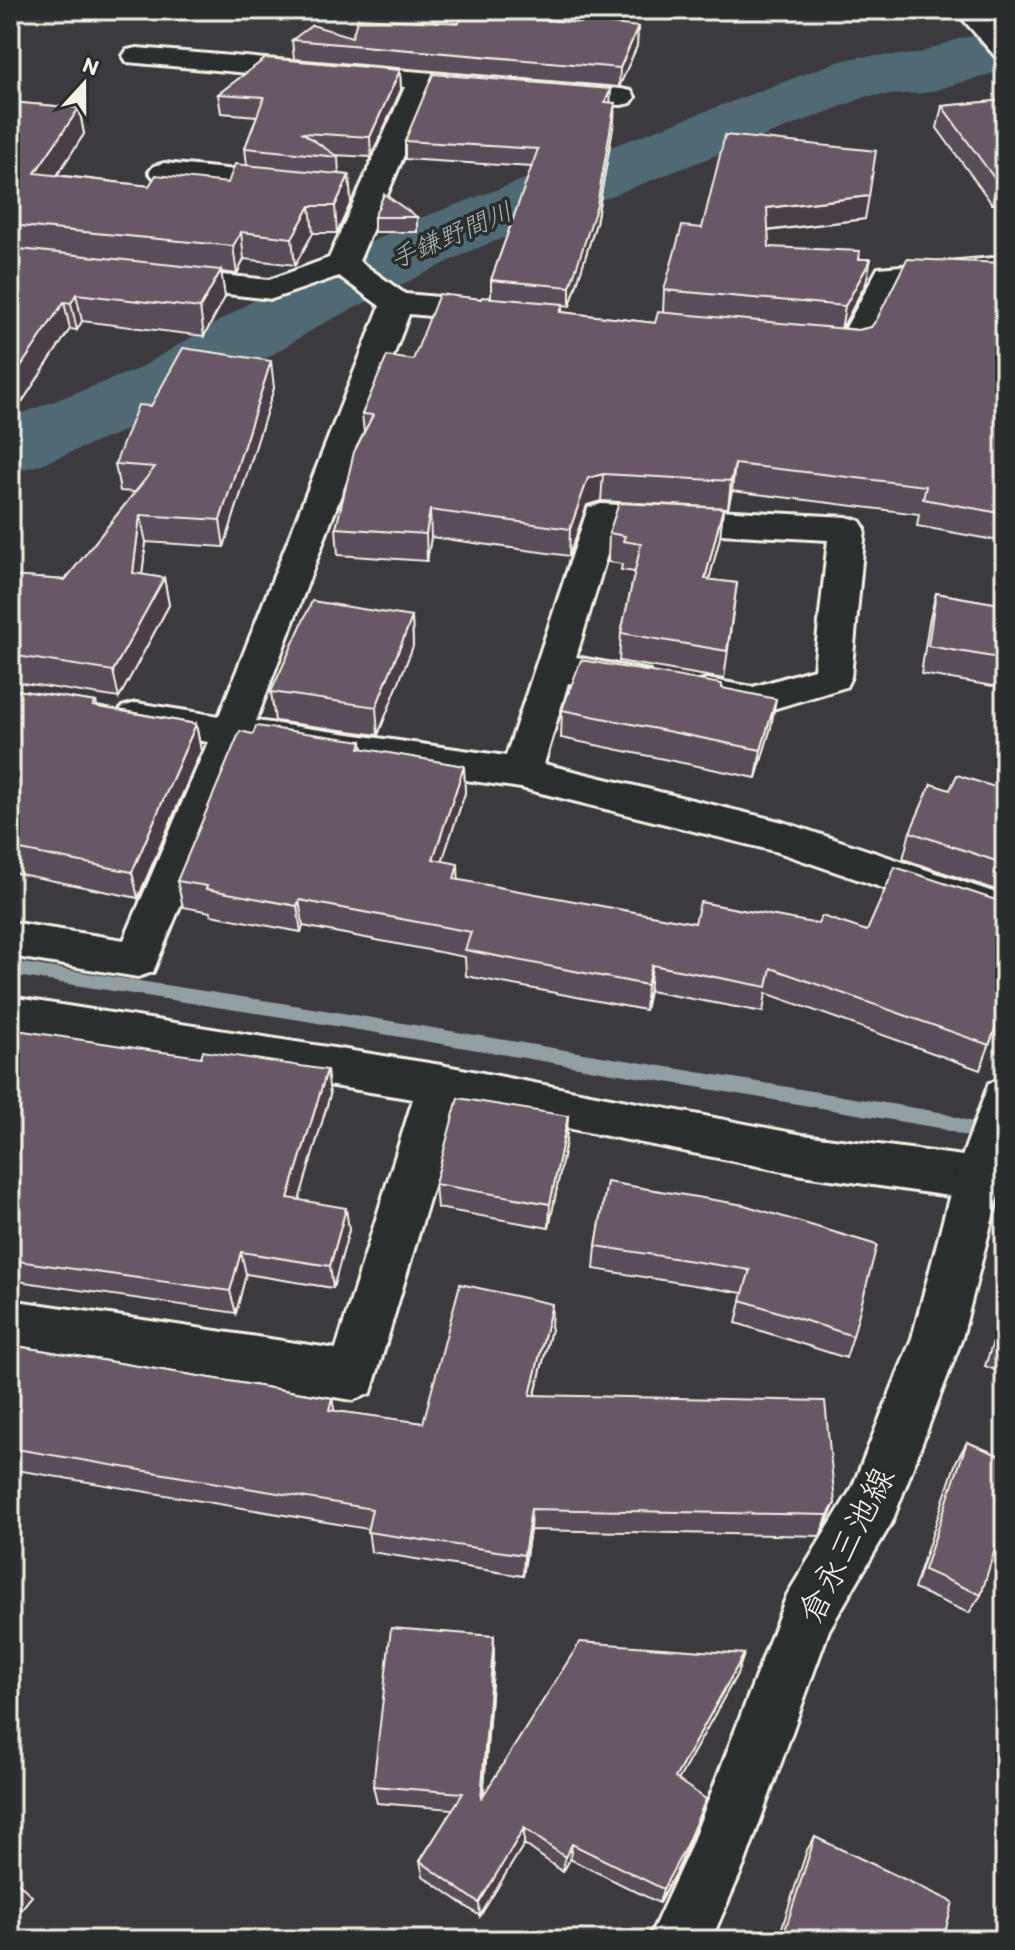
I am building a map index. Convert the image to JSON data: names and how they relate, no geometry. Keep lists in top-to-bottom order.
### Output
{
  "streets": {
    "street": ["倉永三池線"]
  },
  "water": ["手鎌野間川"],
  "north": "top"
}
